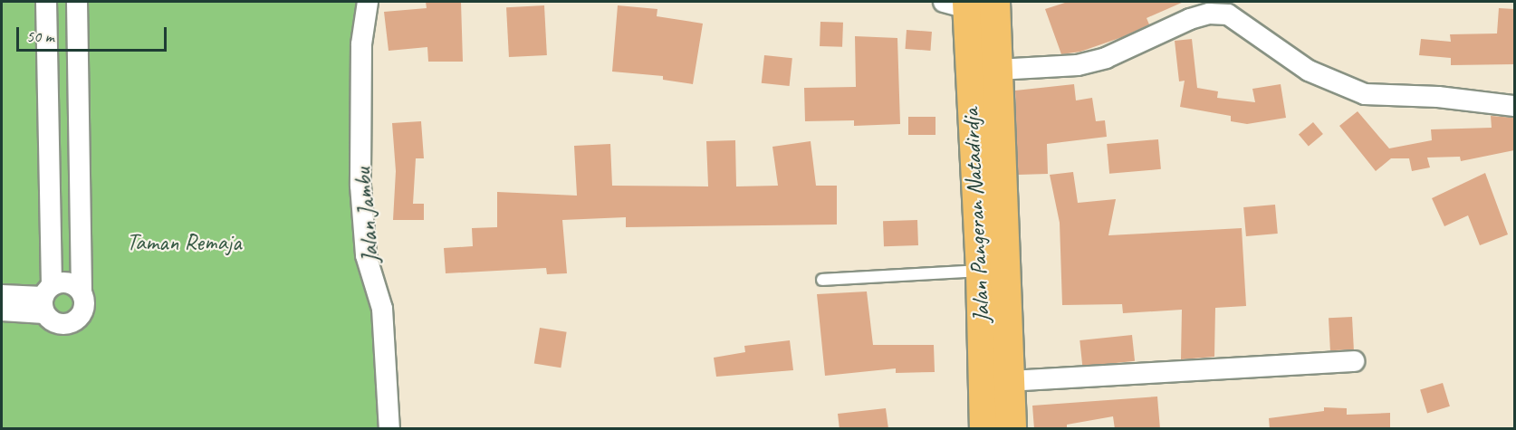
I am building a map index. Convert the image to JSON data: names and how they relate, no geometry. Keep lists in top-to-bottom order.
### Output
{
  "streets": {
    "main road": ["Jalan Pangeran Natadirdja"],
    "street": ["Jalan Jambu"]
  },
  "parks": ["Taman Remaja"],
  "scale_bar": "50 m"
}
